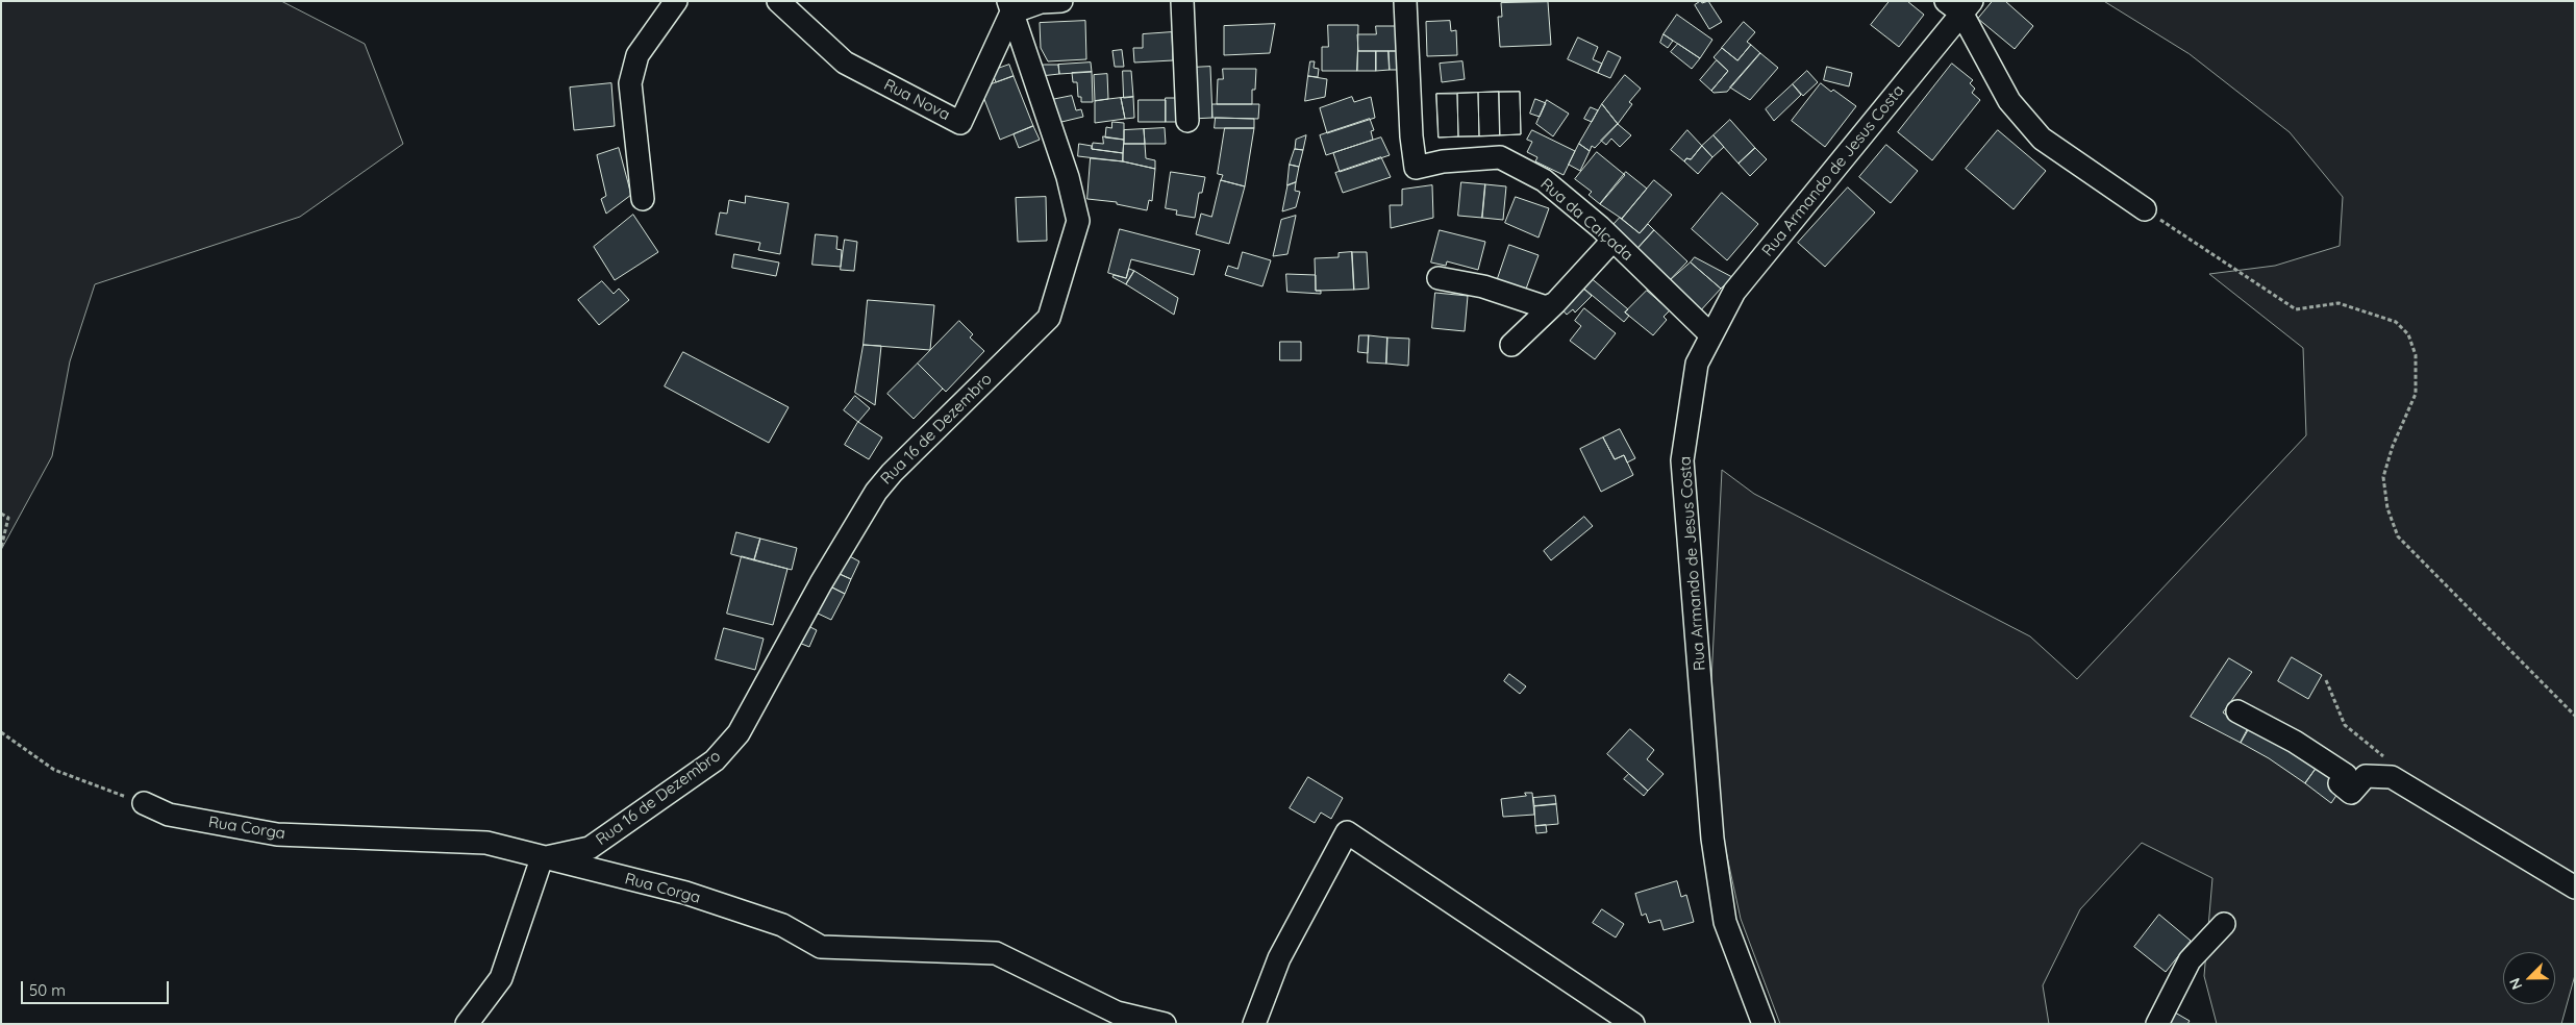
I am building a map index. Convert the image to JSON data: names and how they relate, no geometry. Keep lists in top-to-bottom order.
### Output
{
  "streets": {
    "street": [
      "Rua Nova",
      "Rua Armando de Jesus Costa",
      "Rua da Calçada",
      "Rua 16 de Dezembro",
      "Rua Corga"
    ]
  },
  "crossings": [
    ["Rua Nova", "Rua 16 de Dezembro"],
    ["Rua Armando de Jesus Costa", "Rua da Calçada"],
    ["Rua 16 de Dezembro", "Rua Corga"]
  ],
  "scale_bar": "50 m",
  "north": "bottom left"
}
